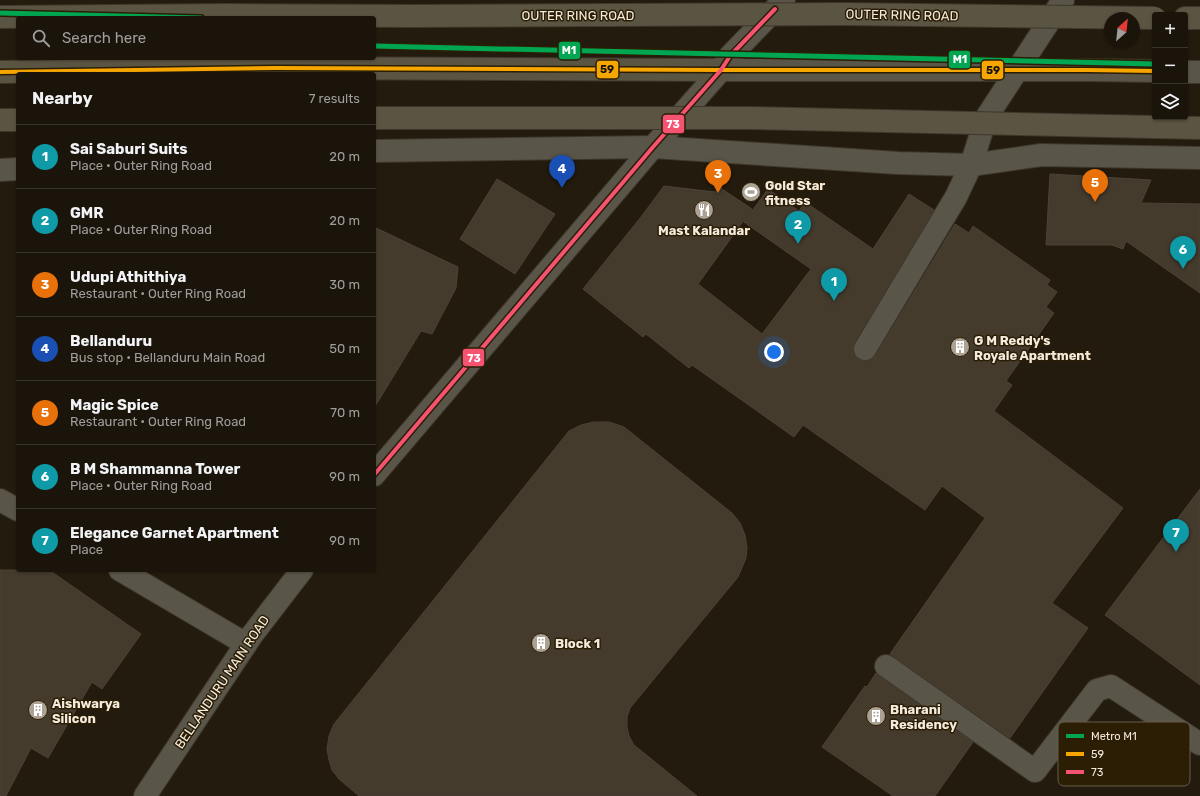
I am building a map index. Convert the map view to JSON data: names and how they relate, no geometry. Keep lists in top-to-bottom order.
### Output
{
  "streets": {
    "highway": ["OUTER RING ROAD"],
    "street": ["BELLANDURU MAIN ROAD"]
  },
  "places": {
    "sports": ["Gold Star fitness"],
    "restaurant": ["Mast Kalandar"],
    "building": [
      "G M Reddy's Royale Apartment",
      "Block 1",
      "Aishwarya Silicon",
      "Bharani Residency"
    ]
  },
  "lines": ["transit line 73", "metro line M1", "transit line 59"],
  "legend": ["Metro M1", "59", "73"],
  "north": "top right",
  "page": {
    "map_buttons": ["+", "−"],
    "search": "Search here",
    "heading": ["Nearby", "7 results"],
    "list": [
      {
        "mark": "1",
        "name": "Sai Saburi Suits",
        "note": "Place · Outer Ring Road",
        "value": "20 m"
      },
      {
        "mark": "2",
        "name": "GMR",
        "note": "Place · Outer Ring Road",
        "value": "20 m"
      },
      {
        "mark": "3",
        "name": "Udupi Athithiya",
        "note": "Restaurant · Outer Ring Road",
        "value": "30 m"
      },
      {
        "mark": "4",
        "name": "Bellanduru",
        "note": "Bus stop · Bellanduru Main Road",
        "value": "50 m"
      },
      {
        "mark": "5",
        "name": "Magic Spice",
        "note": "Restaurant · Outer Ring Road",
        "value": "70 m"
      },
      {
        "mark": "6",
        "name": "B M Shammanna Tower",
        "note": "Place · Outer Ring Road",
        "value": "90 m"
      },
      {
        "mark": "7",
        "name": "Elegance Garnet Apartment",
        "note": "Place",
        "value": "90 m"
      }
    ],
    "pins": [
      "4",
      "3",
      "5",
      "2",
      "6",
      "1",
      "7"
    ]
  }
}
